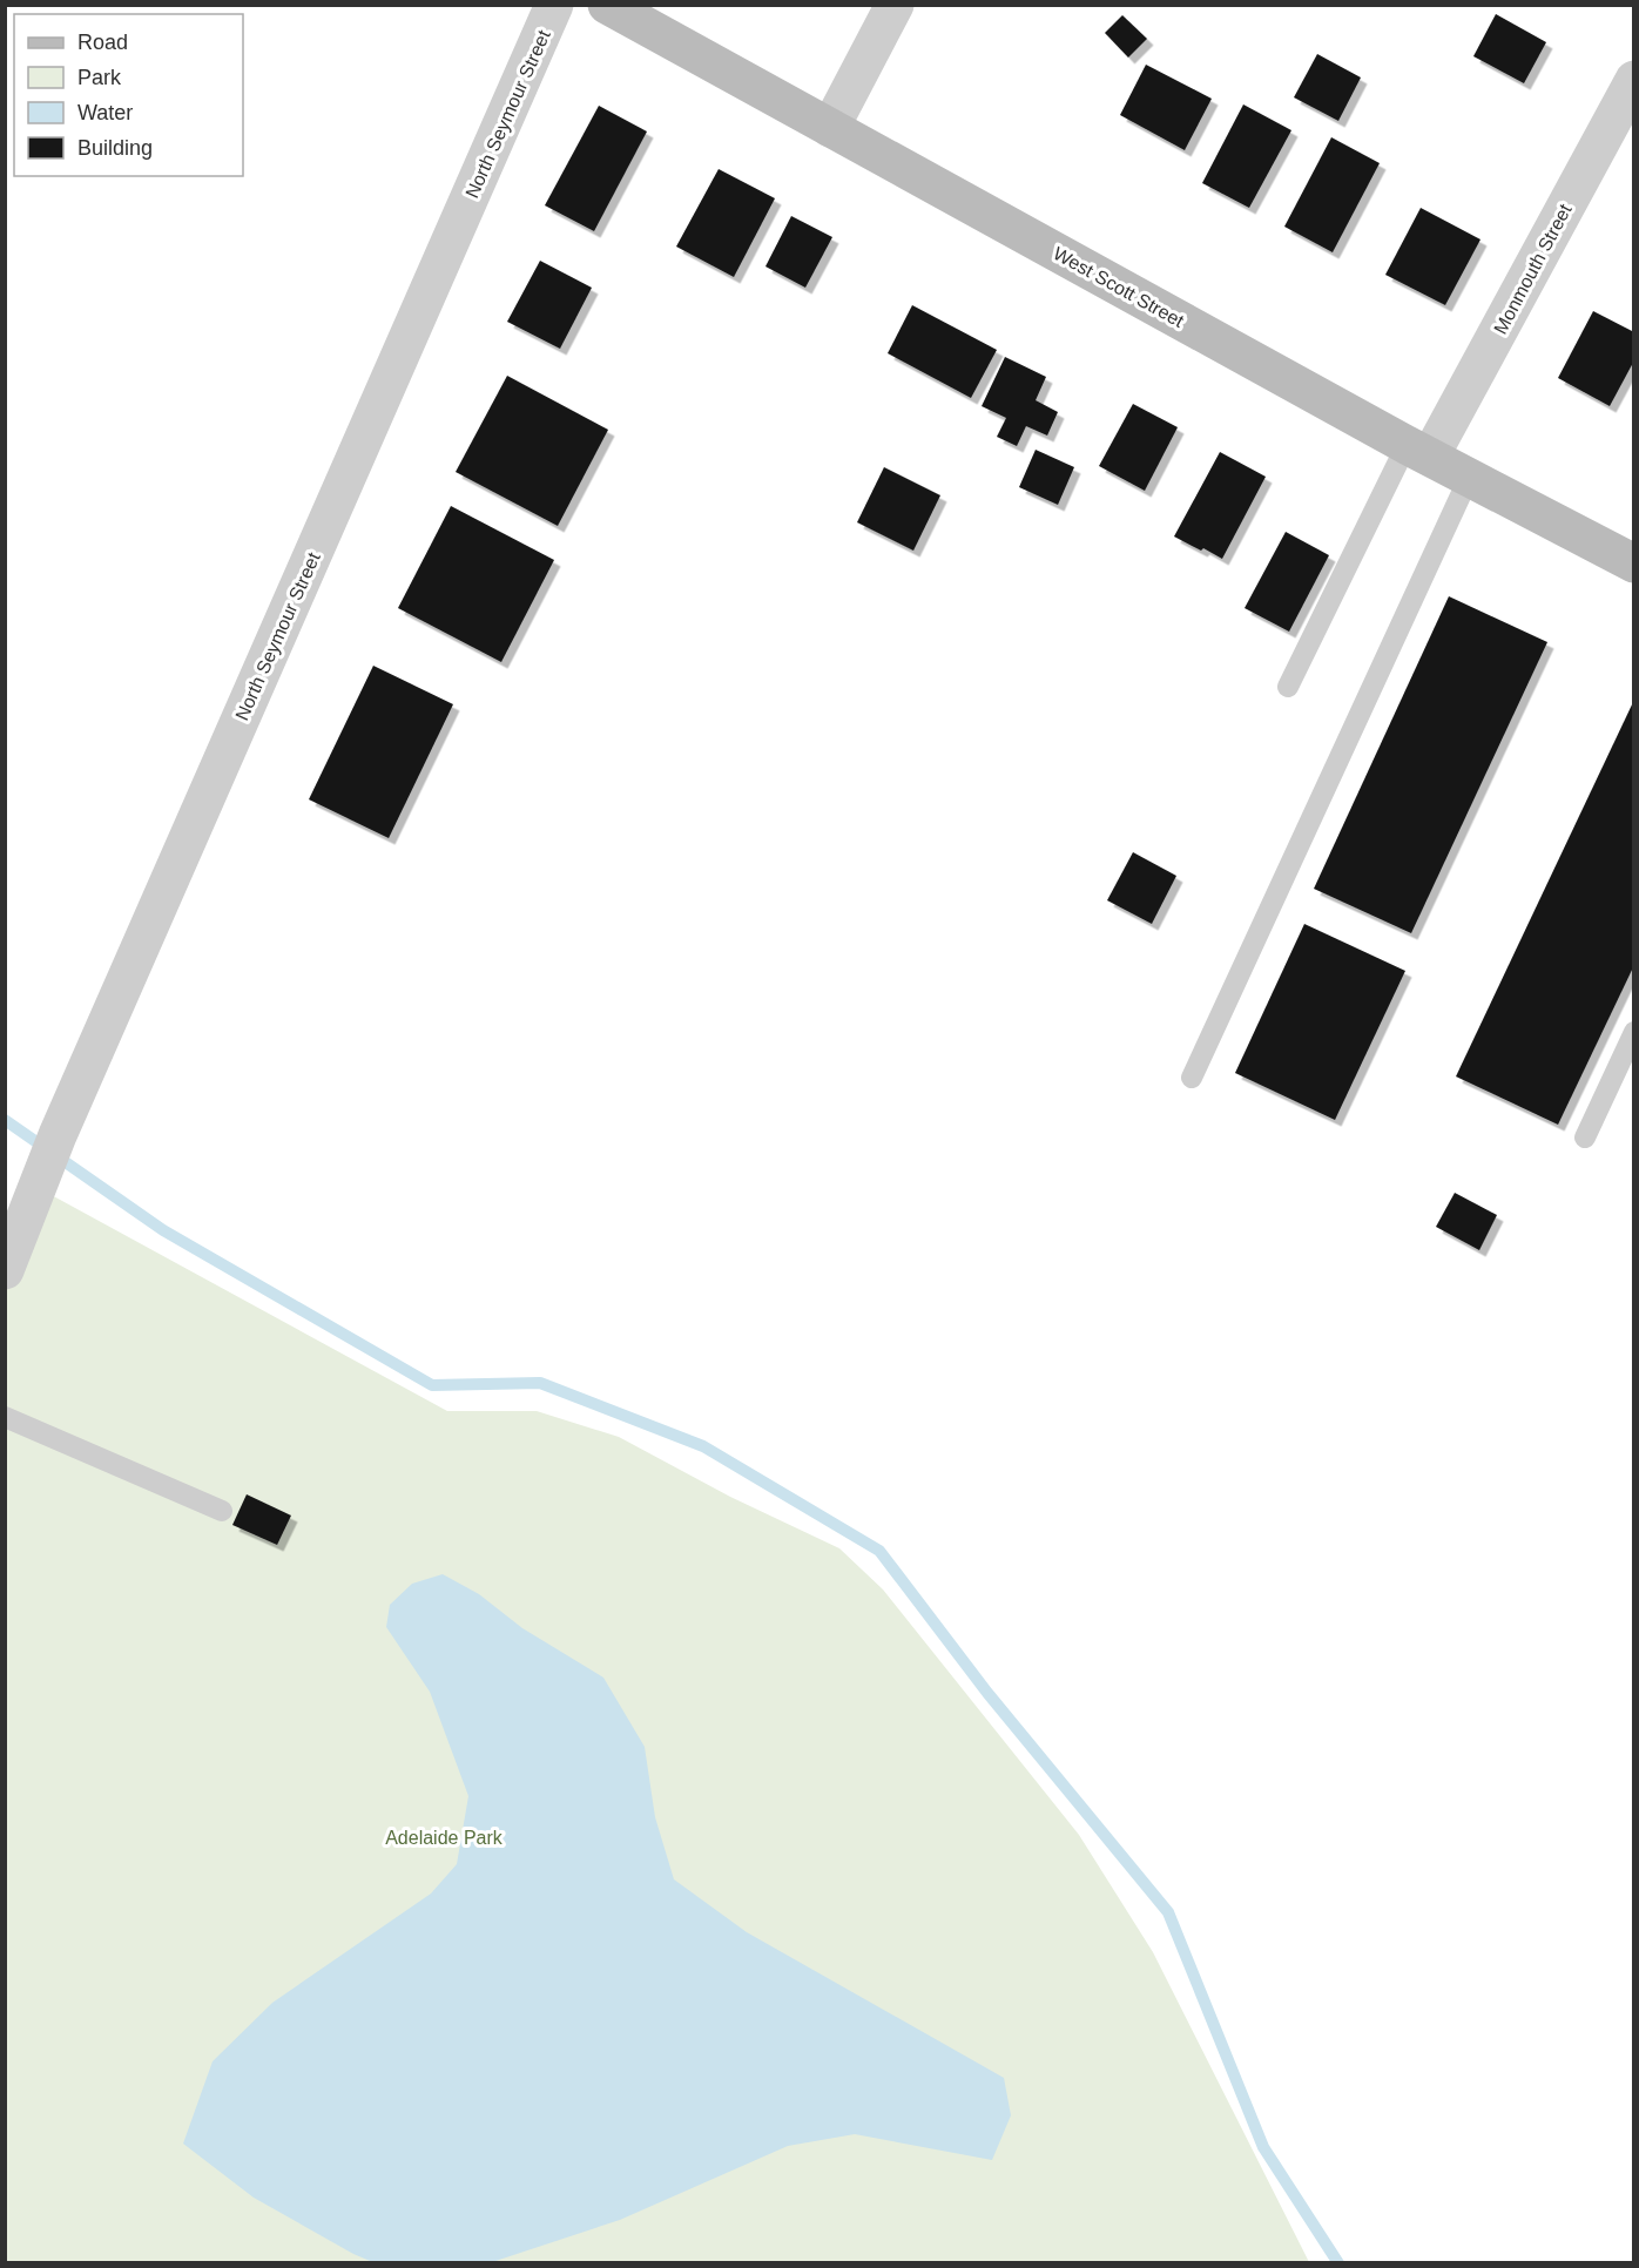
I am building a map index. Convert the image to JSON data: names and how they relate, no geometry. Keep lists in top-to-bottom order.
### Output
{
  "streets": {
    "main road": ["West Scott Street"],
    "street": ["North Seymour Street", "Monmouth Street"]
  },
  "crossings": [
    ["Monmouth Street", "West Scott Street"]
  ],
  "parks": ["Adelaide Park"],
  "legend": [
    "Road",
    "Park",
    "Water",
    "Building"
  ]
}
